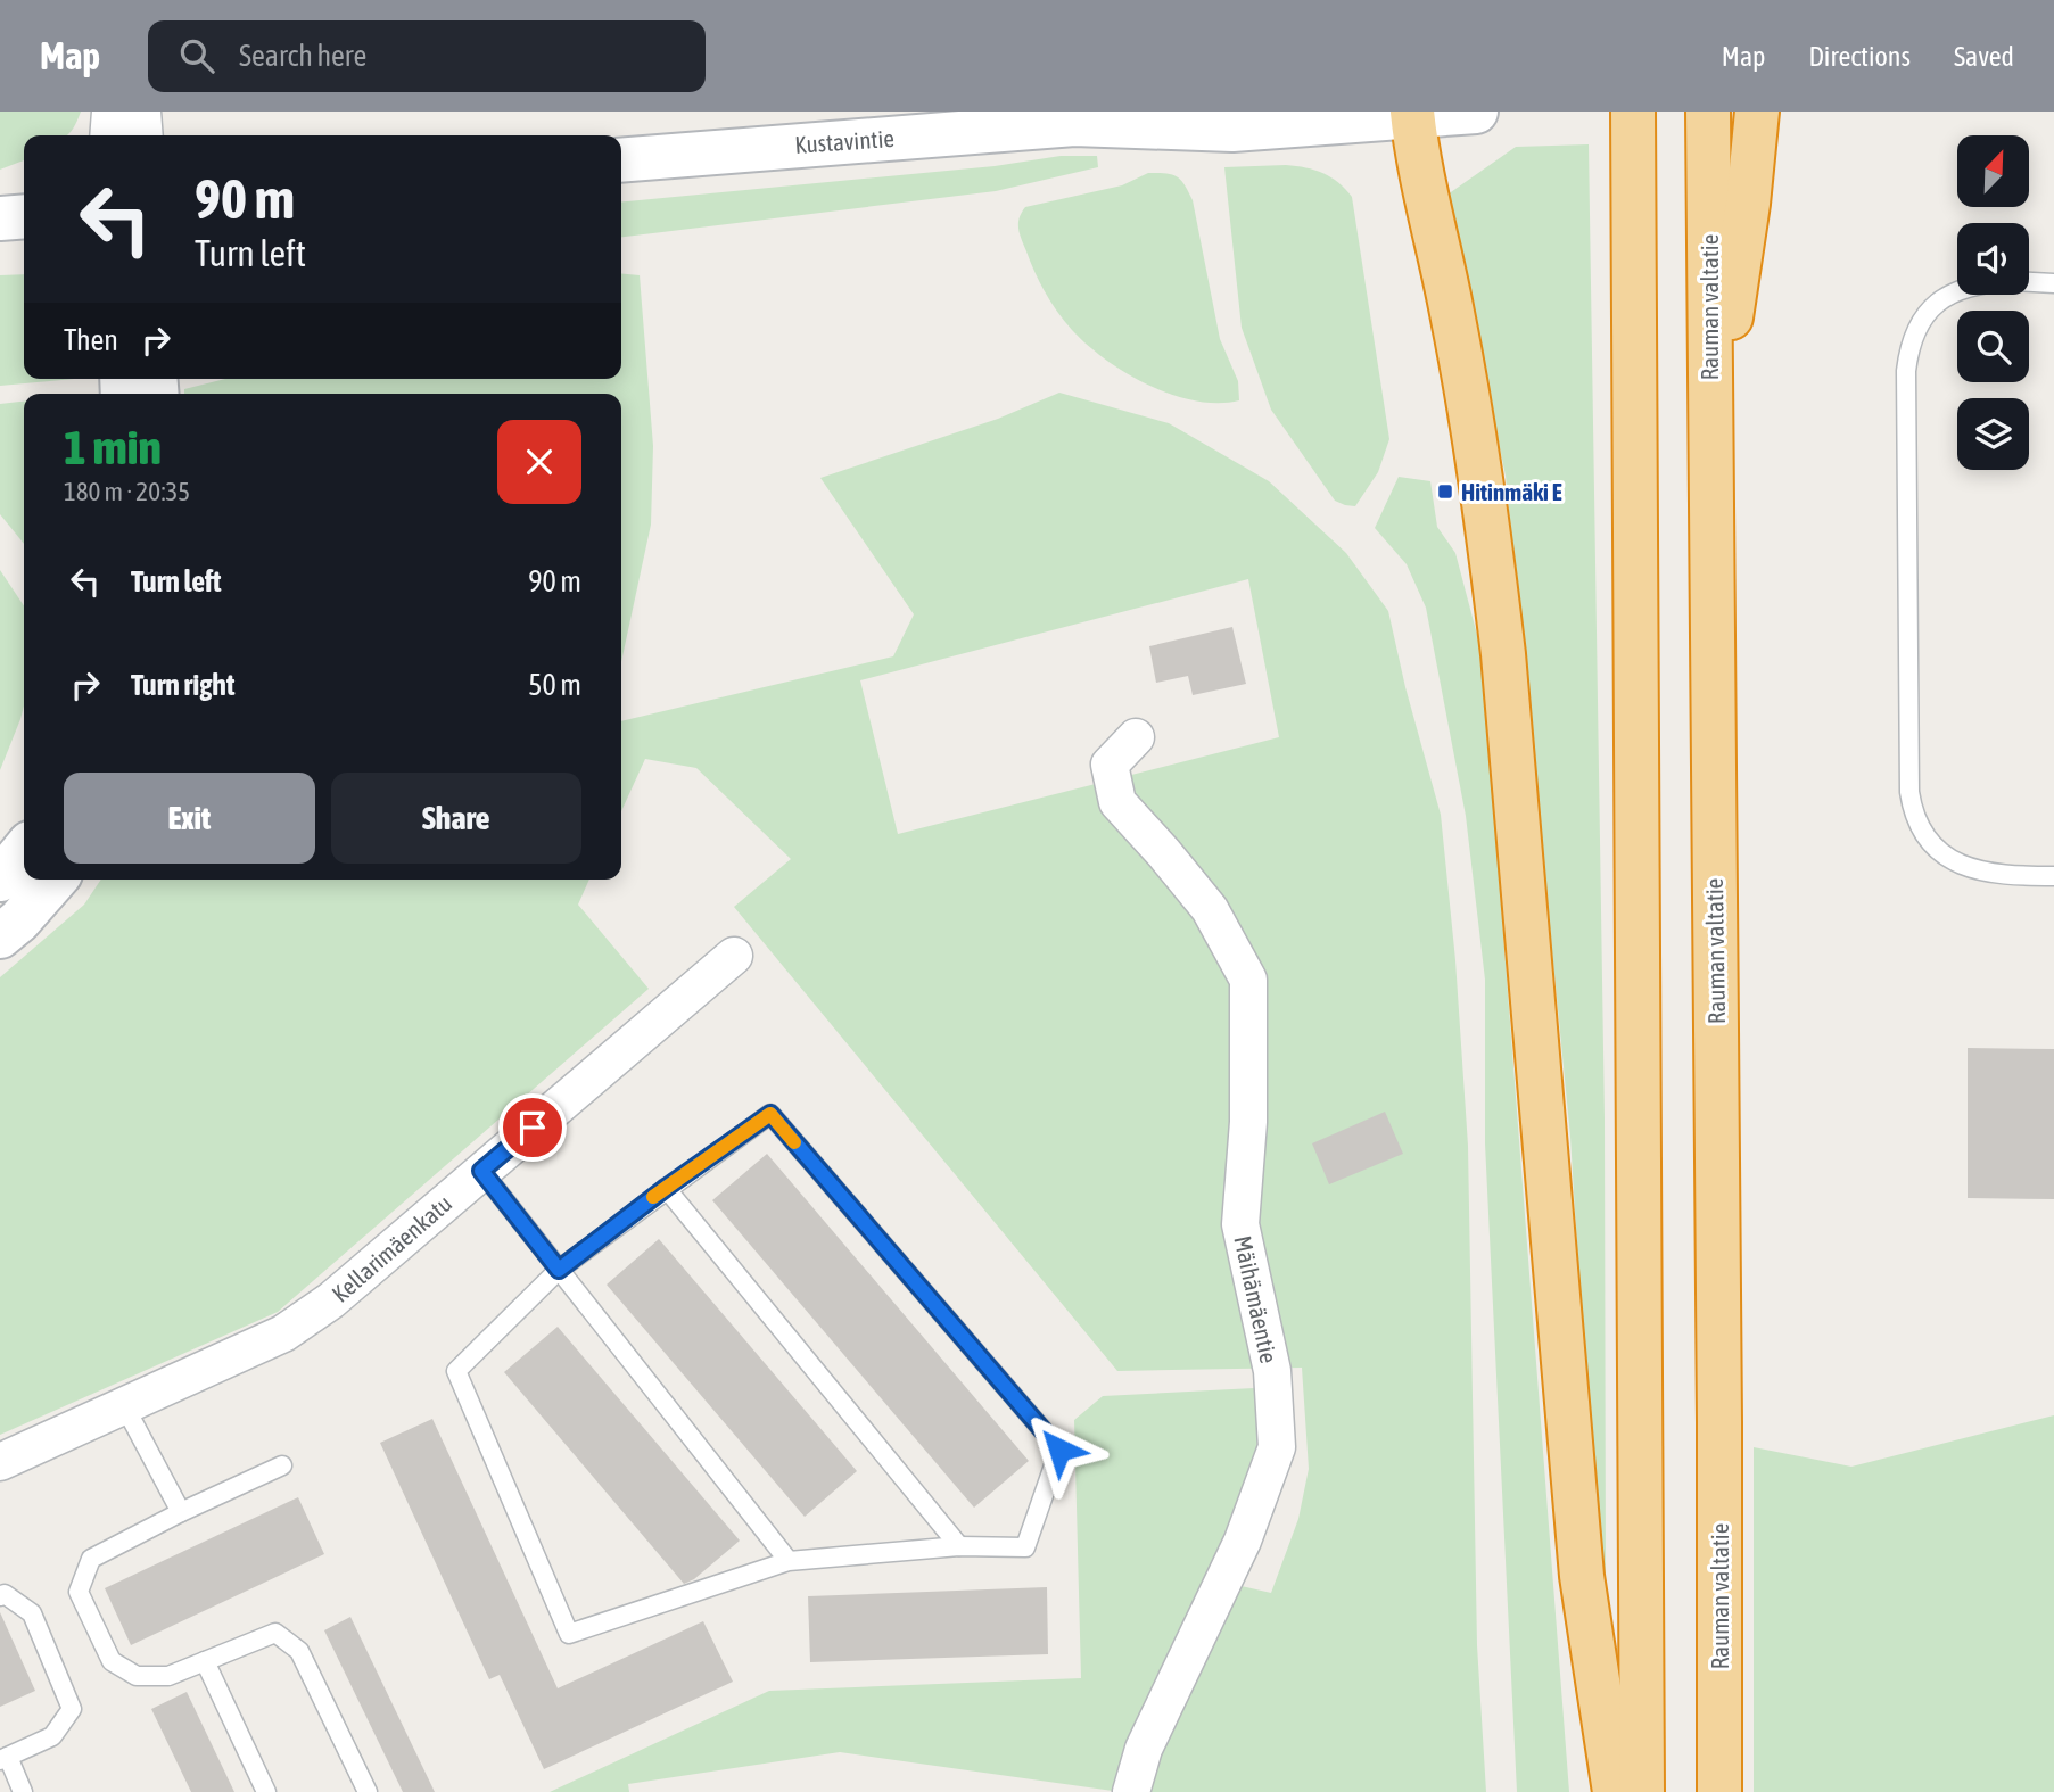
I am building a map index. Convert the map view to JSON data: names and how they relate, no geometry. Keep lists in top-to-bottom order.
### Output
{
  "streets": {
    "highway": ["Rauman valtatie"],
    "main road": ["Kustavintie"],
    "street": ["Kellarimäenkatu", "Mäihämäentie"]
  },
  "places": {
    "transit": ["Hitinmäki E"]
  },
  "north": "top right",
  "page": {
    "header": "Map",
    "search": "Search here",
    "nav": ["Map", "Directions", "Saved"],
    "turn": ["90 m", "Turn left"],
    "then": "Then",
    "heading": ["1 min", "180 m · 20:35"],
    "list": [
      {
        "name": "Turn left",
        "value": "90 m"
      },
      {
        "name": "Turn right",
        "value": "50 m"
      }
    ],
    "buttons": ["Exit", "Share"]
  }
}
